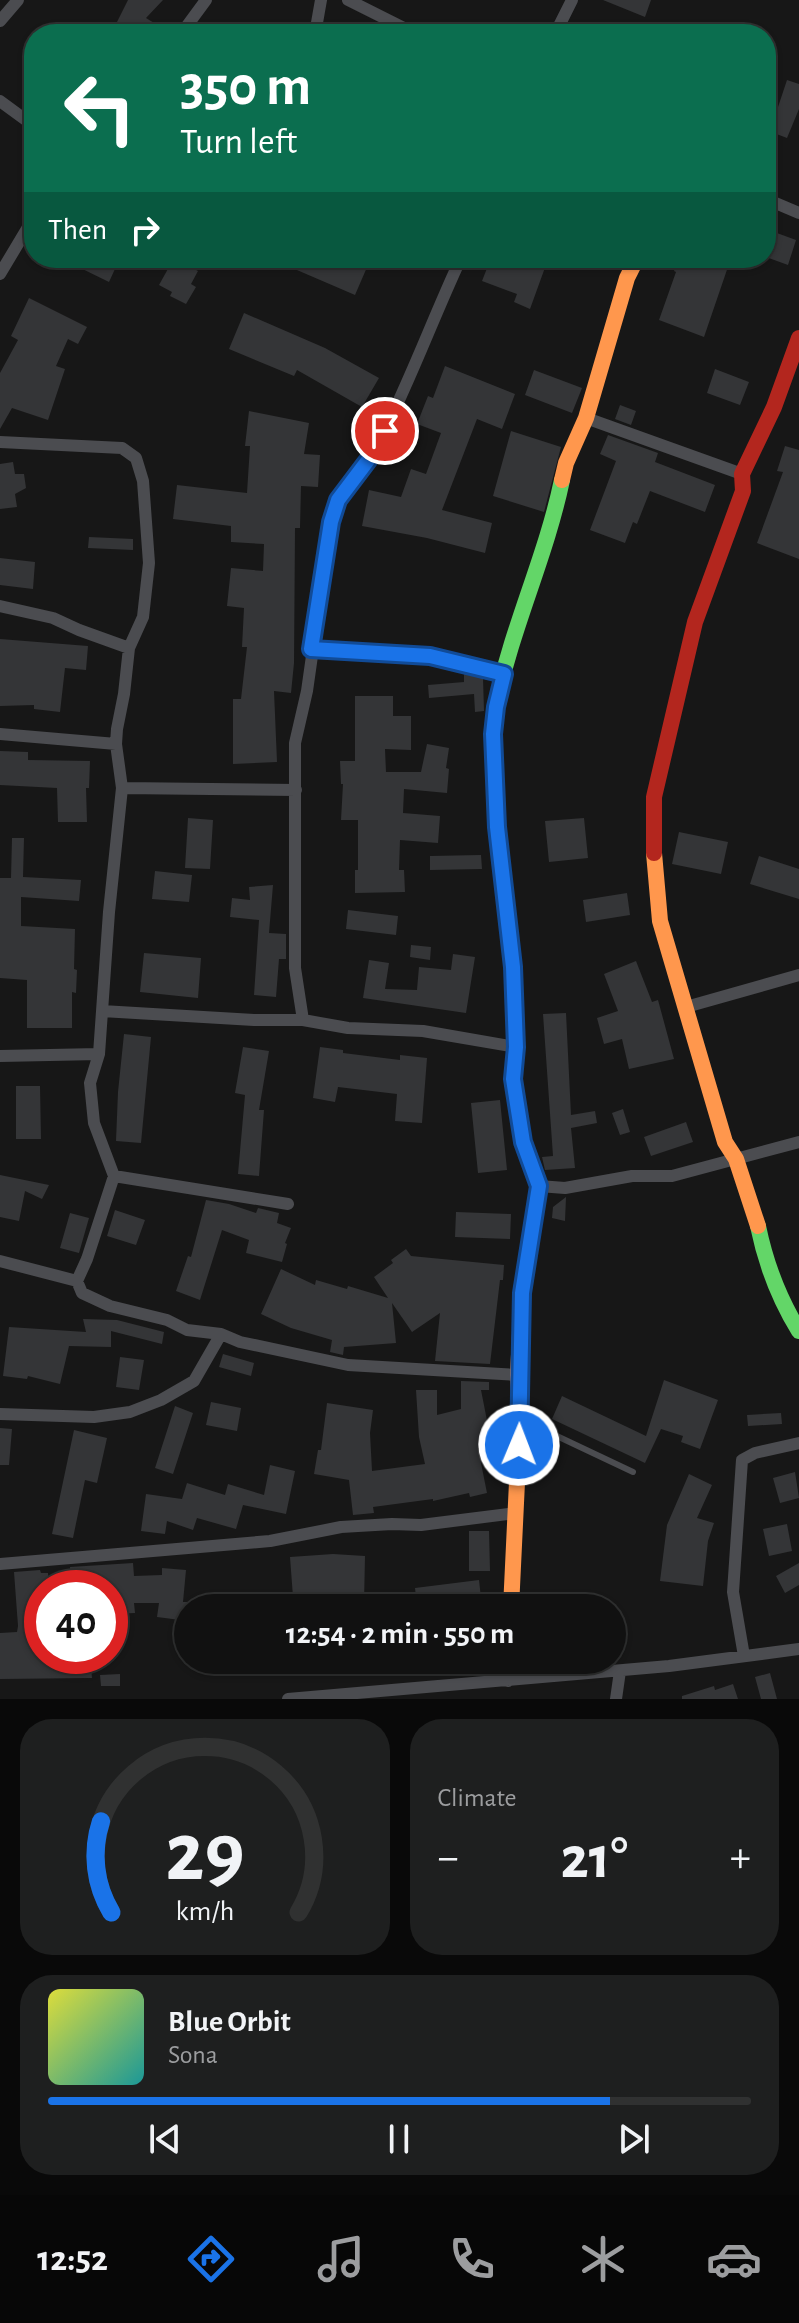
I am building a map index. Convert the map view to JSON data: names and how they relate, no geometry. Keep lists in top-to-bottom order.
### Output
{
  "page": {
    "turn": ["350 m", "Turn left"],
    "then": "Then",
    "limit": "40",
    "trip": "12:54 · 2 min · 550 m",
    "tile": "Climate",
    "heat": ["−", "21°", "+"],
    "song": ["Blue Orbit", "Sona"],
    "tabs": "12:52",
    "gauge": ["29", "km/h"]
  }
}
